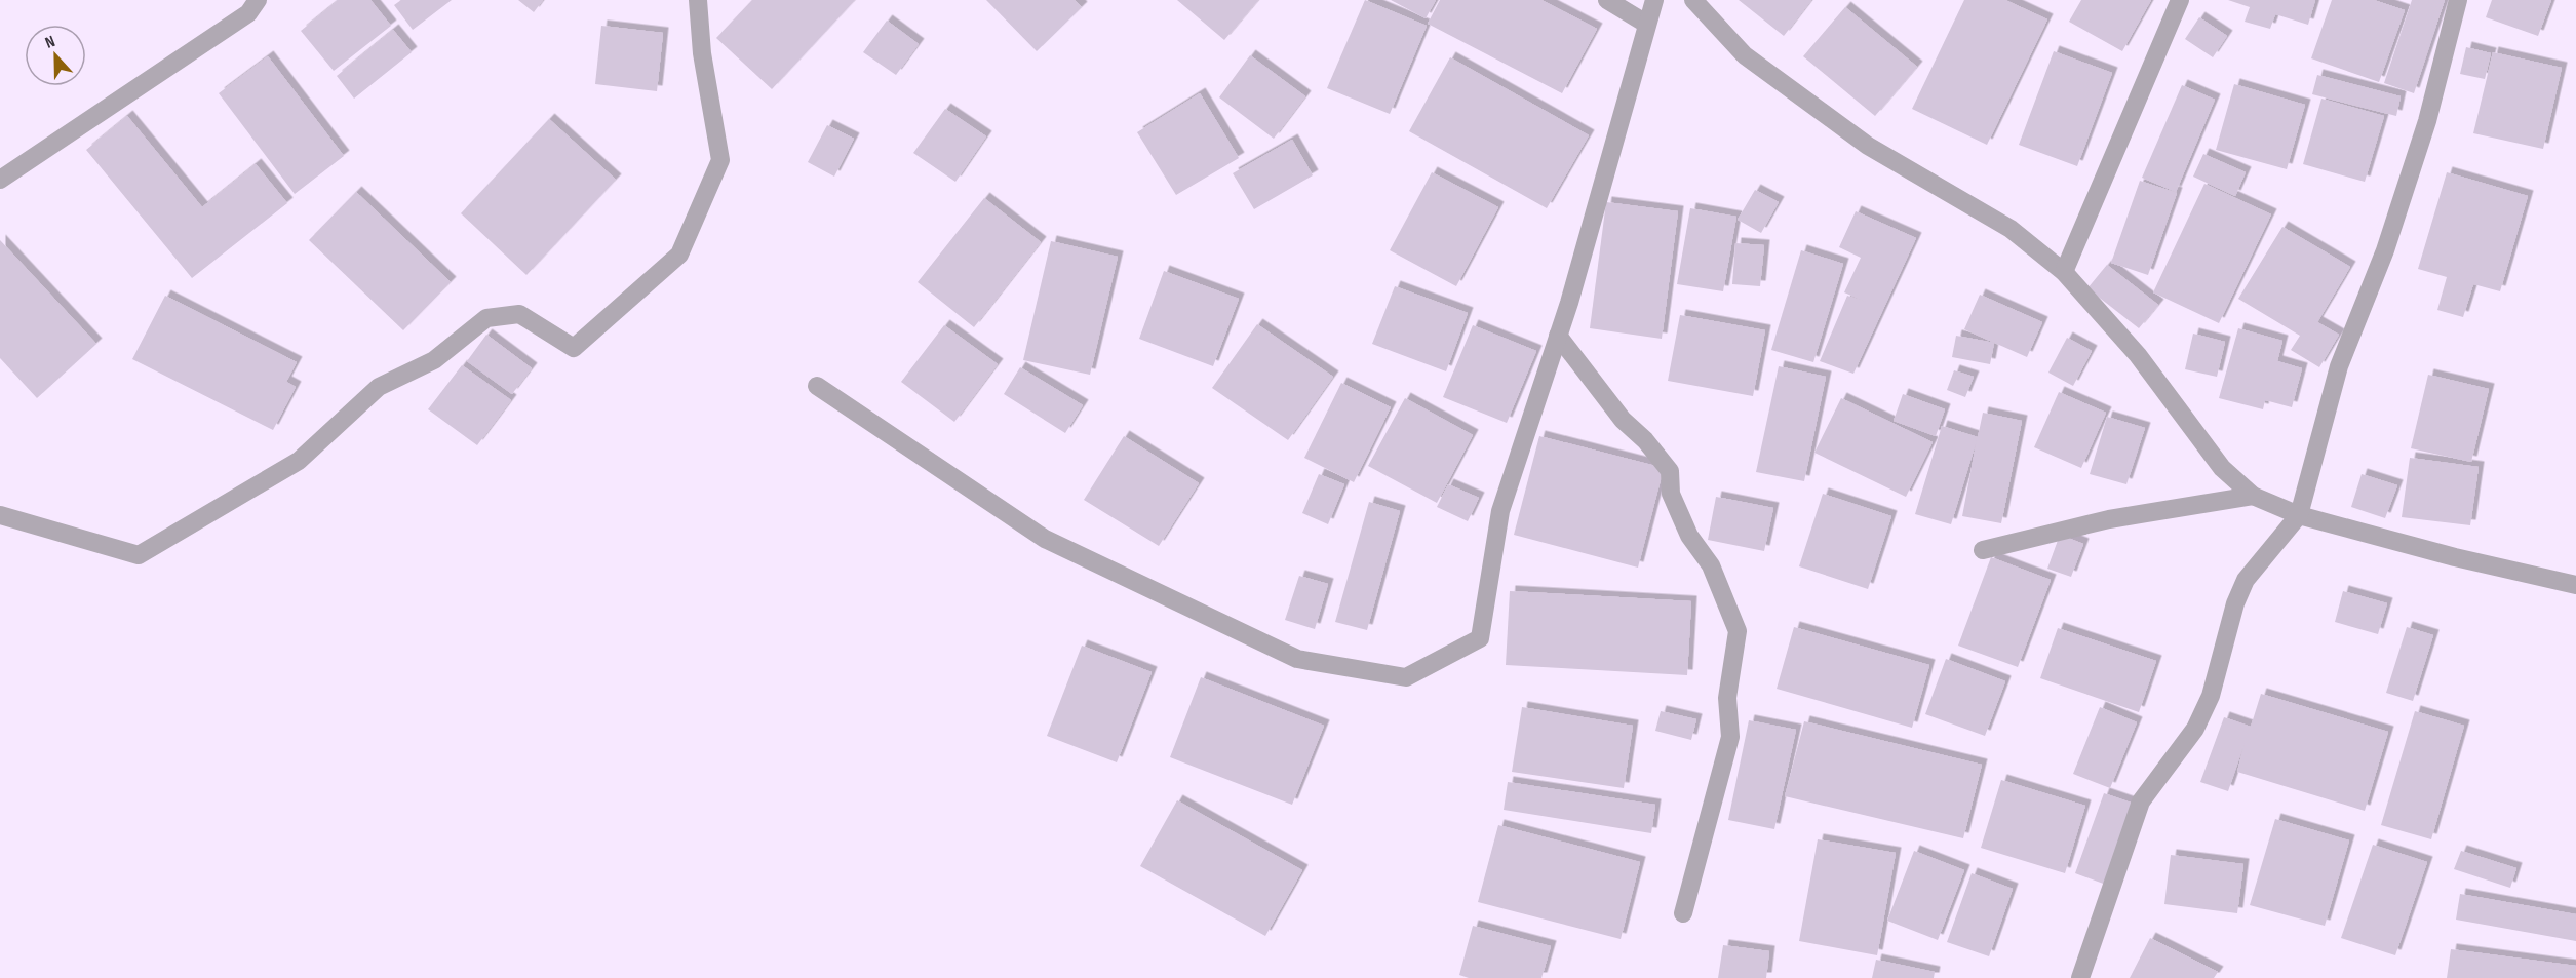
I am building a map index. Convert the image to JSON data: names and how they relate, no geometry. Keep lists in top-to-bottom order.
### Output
{
  "north": "top"
}
